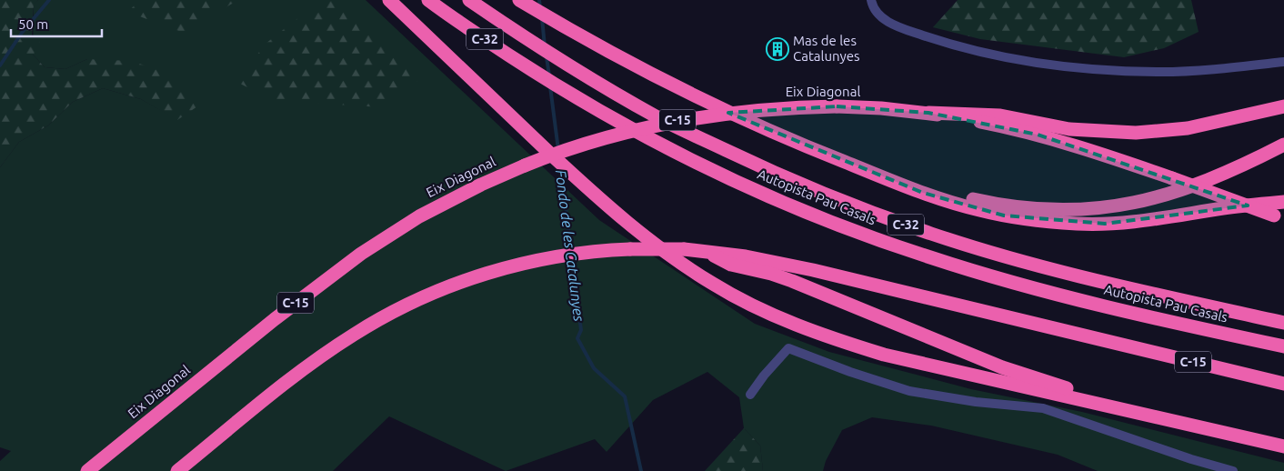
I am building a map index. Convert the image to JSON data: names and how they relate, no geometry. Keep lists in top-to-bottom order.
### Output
{
  "streets": {
    "highway": [
      "C-32",
      "Eix Diagonal",
      "C-15",
      "Autopista Pau Casals"
    ]
  },
  "crossings": [
    ["Eix Diagonal", "C-15"]
  ],
  "water": ["Fondo de les Catalunyes"],
  "places": {
    "building": ["Mas de les Catalunyes"]
  },
  "scale_bar": "50 m"
}
